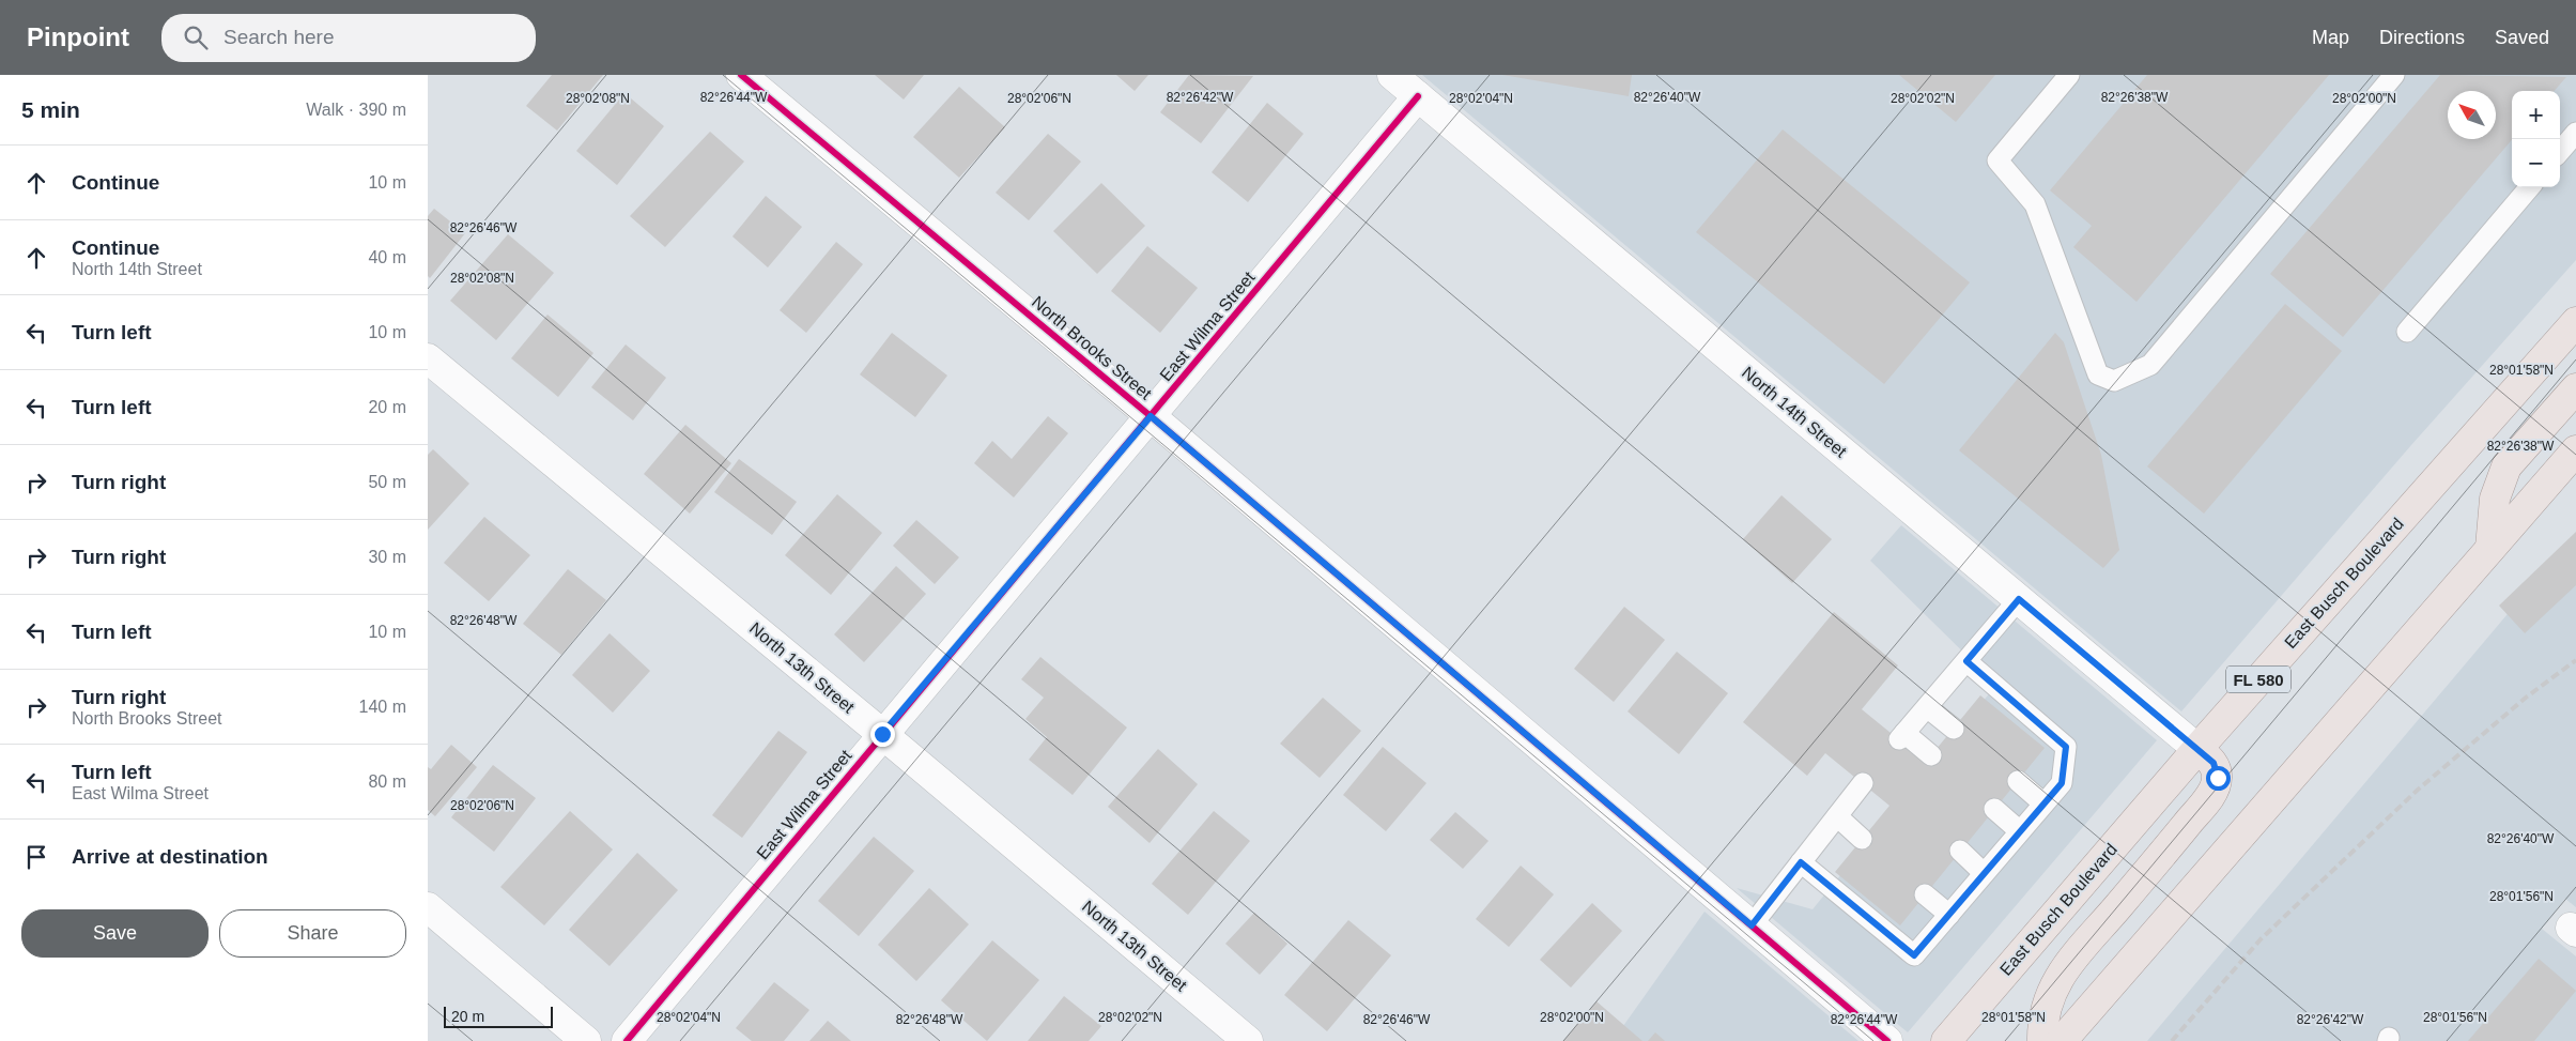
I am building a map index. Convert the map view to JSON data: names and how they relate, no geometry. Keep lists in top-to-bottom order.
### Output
{
  "streets": {
    "main road": ["East Busch Boulevard", "FL 580"],
    "street": [
      "East Wilma Street",
      "North Brooks Street",
      "North 14th Street",
      "North 13th Street"
    ]
  },
  "crossings": [
    ["East Wilma Street", "North Brooks Street"],
    ["East Wilma Street", "North 14th Street"],
    ["East Wilma Street", "North 13th Street"],
    ["North 14th Street", "East Busch Boulevard"]
  ],
  "scale_bar": "20 m",
  "north": "top left",
  "page": {
    "header": "Pinpoint",
    "search": "Search here",
    "nav": ["Map", "Directions", "Saved"],
    "heading": ["5 min", "Walk · 390 m"],
    "map_buttons": ["+", "−"],
    "list": [
      ["Continue", "10 m"],
      ["Continue", "North 14th Street", "40 m"],
      ["Turn left", "10 m"],
      ["Turn left", "20 m"],
      ["Turn right", "50 m"],
      ["Turn right", "30 m"],
      ["Turn left", "10 m"],
      ["Turn right", "North Brooks Street", "140 m"],
      ["Turn left", "East Wilma Street", "80 m"],
      "Arrive at destination"
    ],
    "buttons": ["Save", "Share"],
    "scale": "20 m"
  },
  "coordinates": [
    "82°26'40\"W",
    "82°26'44\"W",
    "82°26'42\"W",
    "82°26'38\"W",
    "28°02'08\"N",
    "28°02'06\"N",
    "28°02'04\"N",
    "28°02'02\"N",
    "28°02'00\"N",
    "82°26'46\"W",
    "28°01'58\"N",
    "82°26'48\"W",
    "28°01'56\"N"
  ]
}
